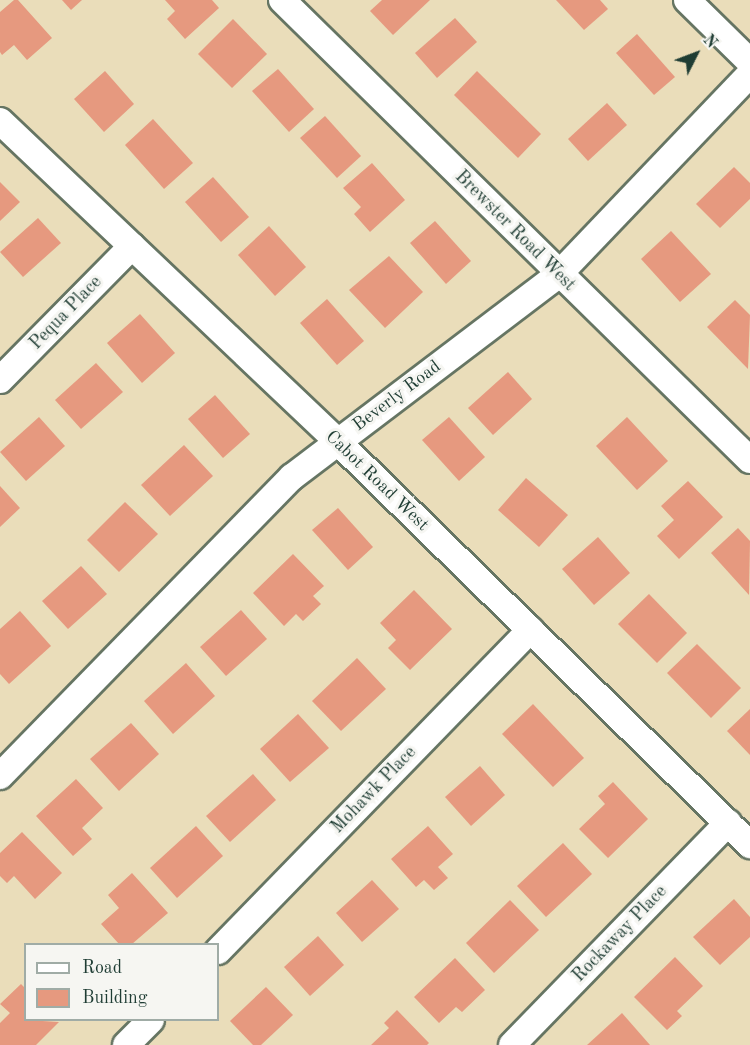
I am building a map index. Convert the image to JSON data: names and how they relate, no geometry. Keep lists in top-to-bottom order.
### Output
{
  "streets": {
    "street": [
      "Brewster Road West",
      "Pequa Place",
      "Beverly Road",
      "Cabot Road West",
      "Mohawk Place",
      "Rockaway Place"
    ]
  },
  "crossings": [
    ["Brewster Road West", "Beverly Road"],
    ["Pequa Place", "Cabot Road West"],
    ["Beverly Road", "Cabot Road West"],
    ["Cabot Road West", "Mohawk Place"],
    ["Cabot Road West", "Rockaway Place"]
  ],
  "legend": ["Road", "Building"],
  "north": "top right"
}
